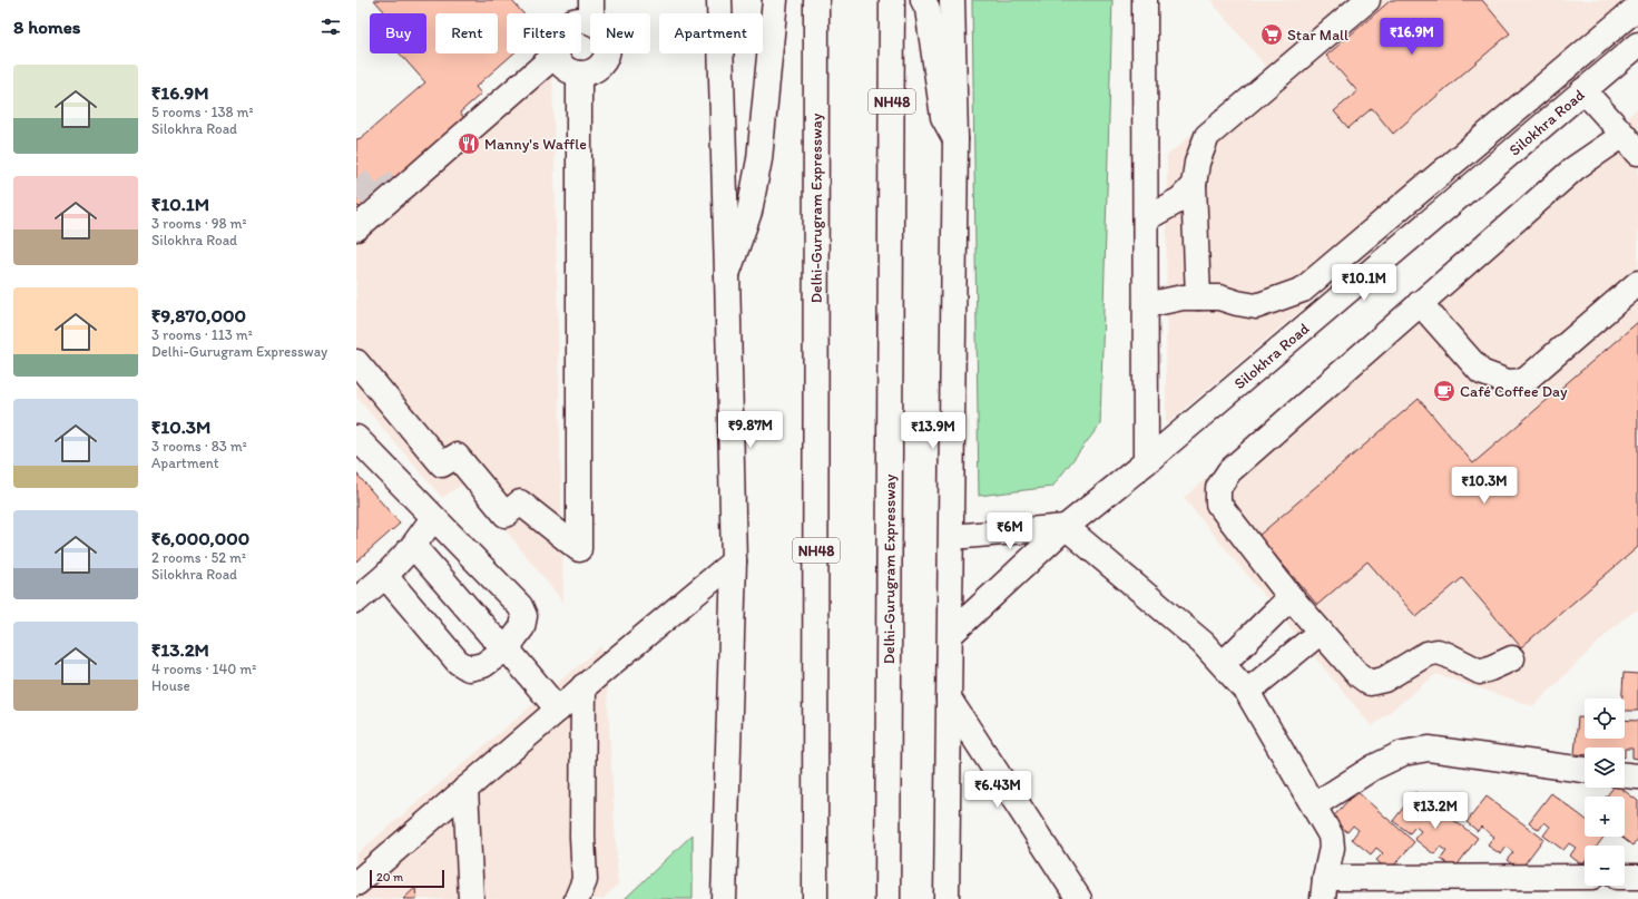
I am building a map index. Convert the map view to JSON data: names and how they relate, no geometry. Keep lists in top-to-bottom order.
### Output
{
  "streets": {
    "main road": ["NH48", "Silokhra Road", "Delhi-Gurugram Expressway"]
  },
  "places": {
    "supermarket": ["Star Mall"],
    "restaurant": ["Manny's Waffle"],
    "cafe": ["Café Coffee Day"]
  },
  "scale_bar": "20 m",
  "page": {
    "heading": "8 homes",
    "chip": [
      "Buy",
      "Rent",
      "Filters",
      "New",
      "Apartment"
    ],
    "price": [
      "₹16.9M",
      "₹10.1M",
      "₹9.87M",
      "₹13.9M",
      "₹10.3M",
      "₹6M",
      "₹6.43M",
      "₹13.2M"
    ],
    "list": [
      {
        "name": "₹16.9M",
        "note": "5 rooms · 138 m² · Silokhra Road"
      },
      {
        "name": "₹10.1M",
        "note": "3 rooms · 98 m² · Silokhra Road"
      },
      {
        "name": "₹9,870,000",
        "note": "3 rooms · 113 m² · Delhi-Gurugram Expressway"
      },
      {
        "name": "₹10.3M",
        "note": "3 rooms · 83 m² · Apartment"
      },
      {
        "name": "₹6,000,000",
        "note": "2 rooms · 52 m² · Silokhra Road"
      },
      {
        "name": "₹13.2M",
        "note": "4 rooms · 140 m² · House"
      }
    ],
    "map_buttons": ["+", "−"],
    "scale": "20 m"
  }
}
